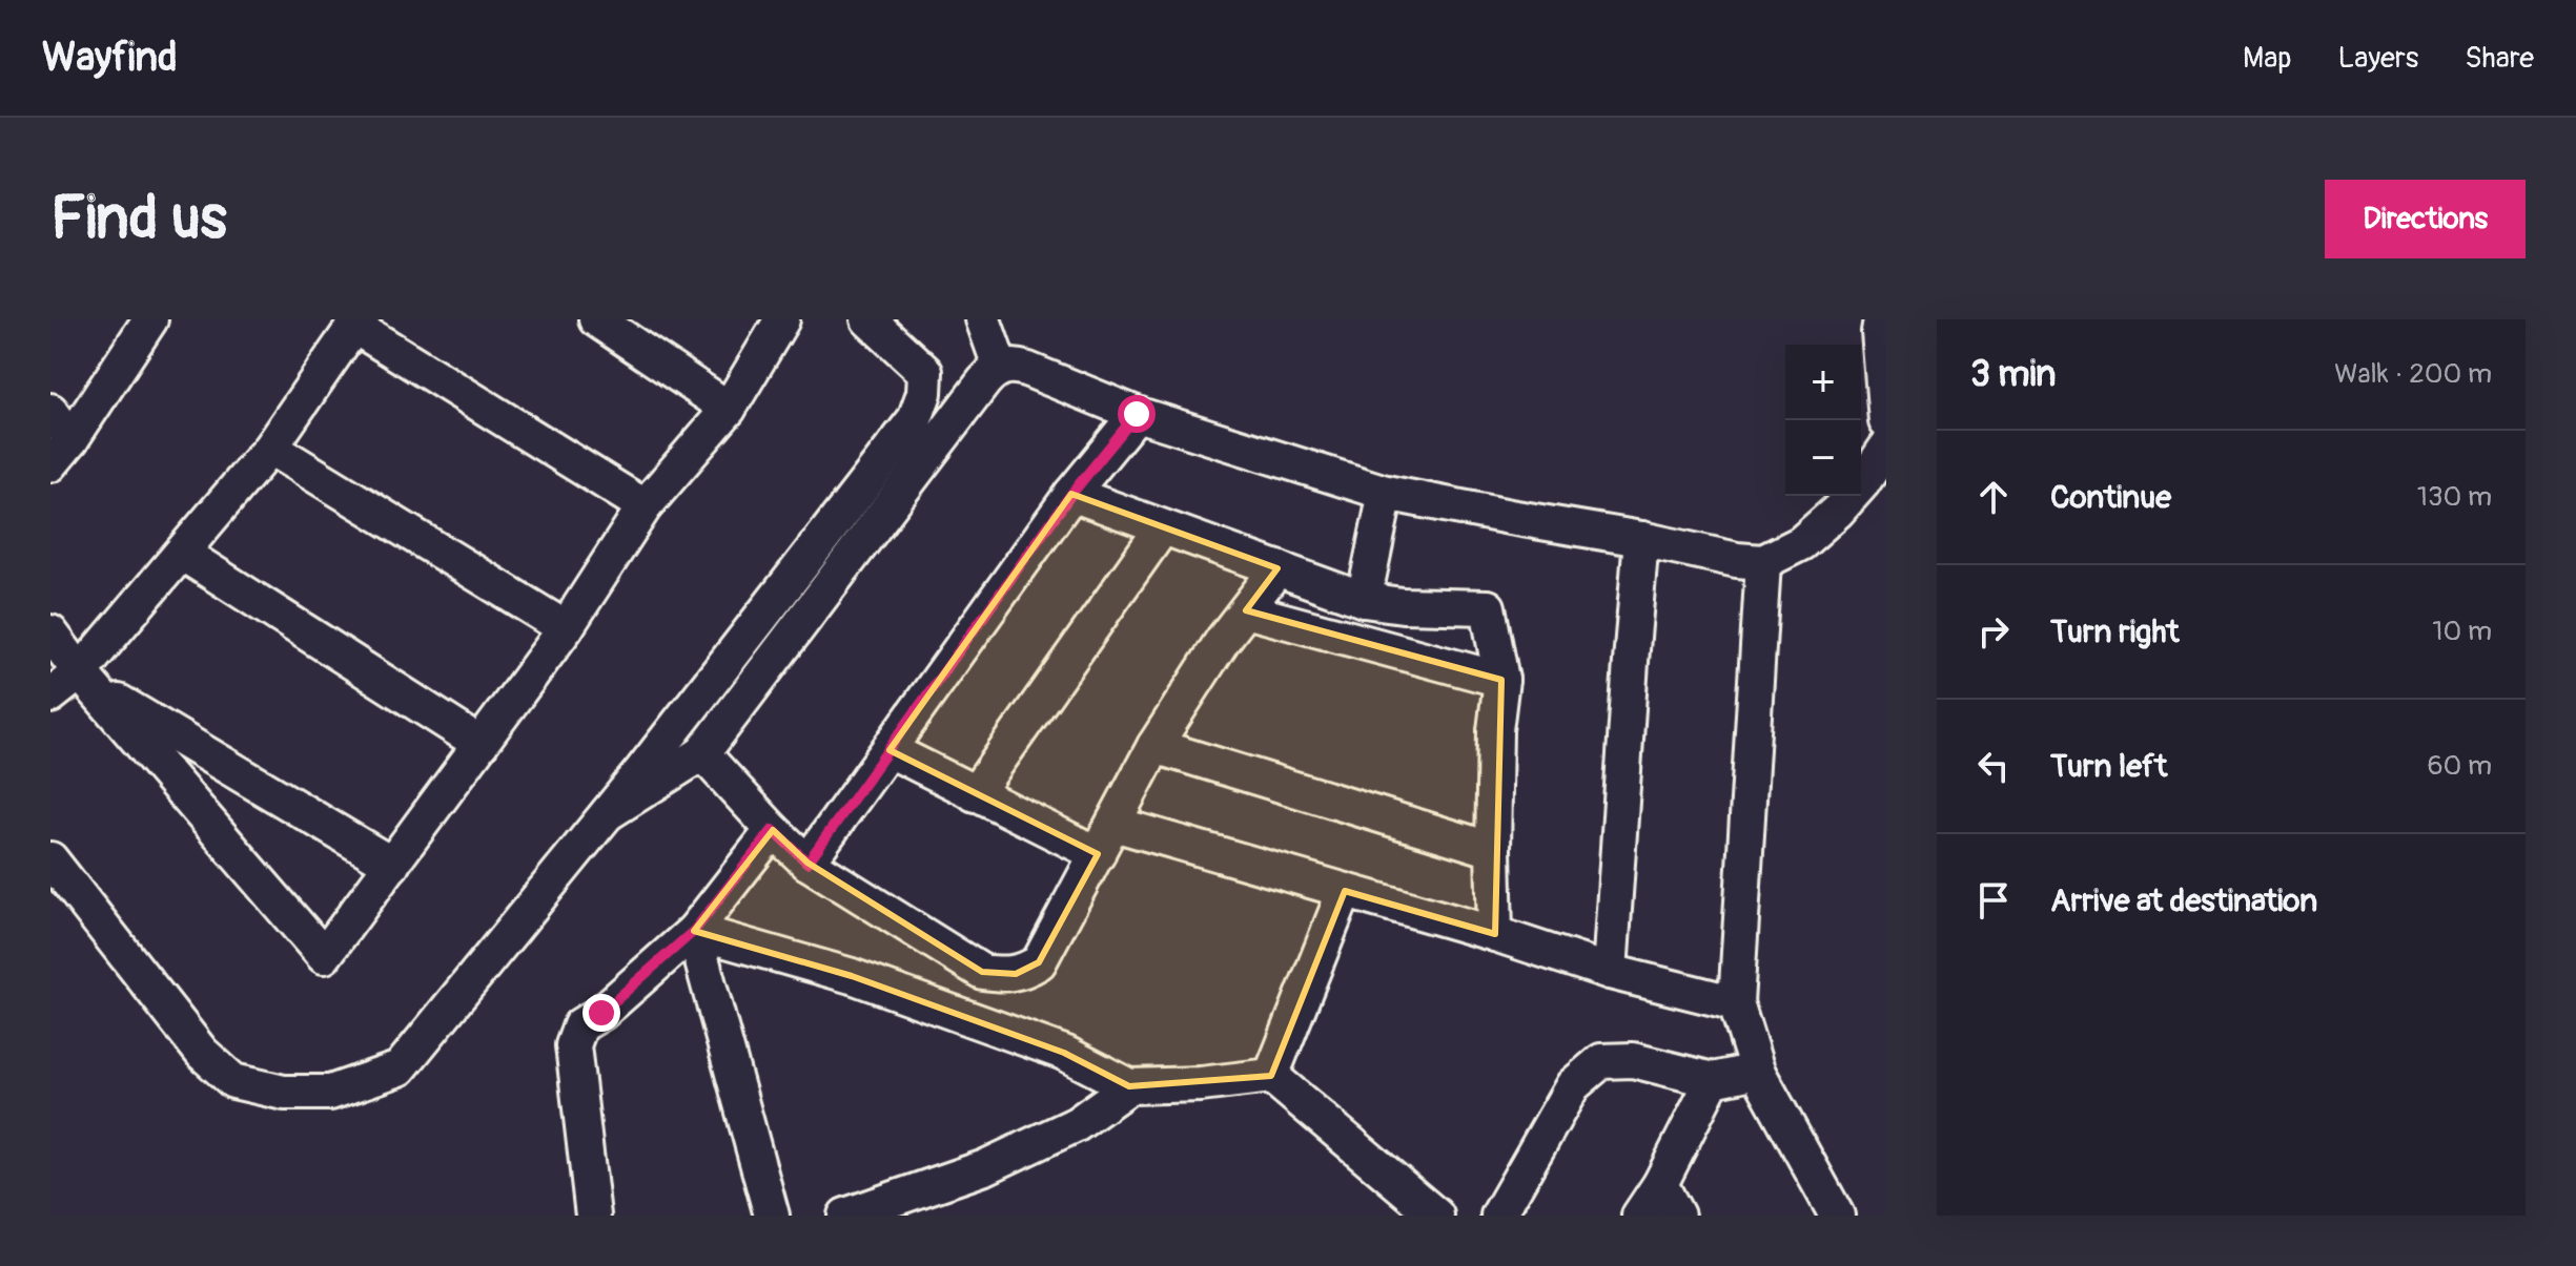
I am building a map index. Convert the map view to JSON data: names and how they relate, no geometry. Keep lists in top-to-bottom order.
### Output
{
  "page": {
    "header": "Wayfind",
    "nav": ["Map", "Layers", "Share"],
    "buttons": "Directions",
    "title": "Find us",
    "heading": ["3 min", "Walk · 200 m"],
    "map_buttons": ["+", "−"],
    "list": [
      ["Continue", "130 m"],
      ["Turn right", "10 m"],
      ["Turn left", "60 m"],
      "Arrive at destination"
    ]
  }
}
